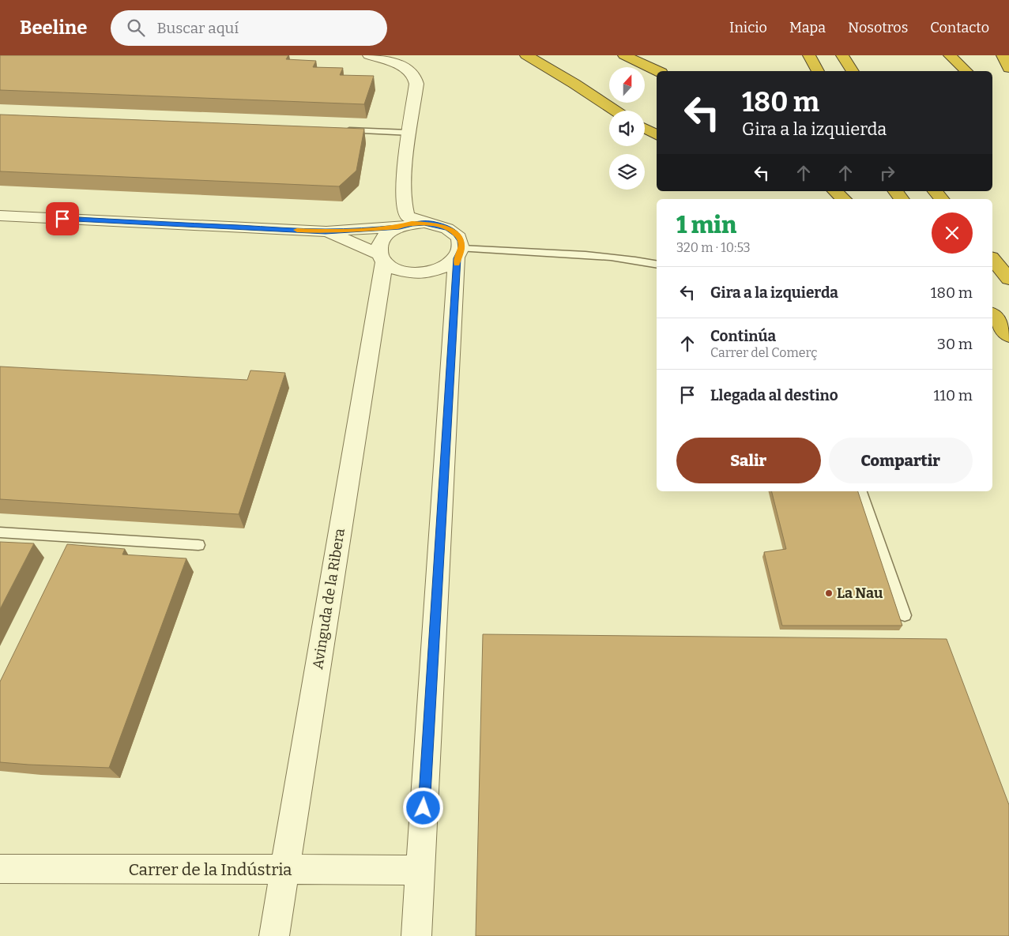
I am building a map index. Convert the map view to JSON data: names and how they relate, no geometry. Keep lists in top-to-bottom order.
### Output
{
  "streets": {
    "street": ["Avinguda de la Ribera", "Carrer de la Indústria"]
  },
  "crossings": [
    ["Avinguda de la Ribera", "Carrer de la Indústria"]
  ],
  "places": ["La Nau"],
  "north": "top",
  "page": {
    "header": "Beeline",
    "search": "Buscar aquí",
    "nav": [
      "Inicio",
      "Mapa",
      "Nosotros",
      "Contacto"
    ],
    "turn": ["180 m", "Gira a la izquierda"],
    "heading": ["1 min", "320 m · 10:53"],
    "list": [
      {
        "name": "Gira a la izquierda",
        "value": "180 m"
      },
      {
        "name": "Continúa",
        "note": "Carrer del Comerç",
        "value": "30 m"
      },
      {
        "name": "Llegada al destino",
        "value": "110 m"
      }
    ],
    "buttons": ["Salir", "Compartir"]
  }
}
